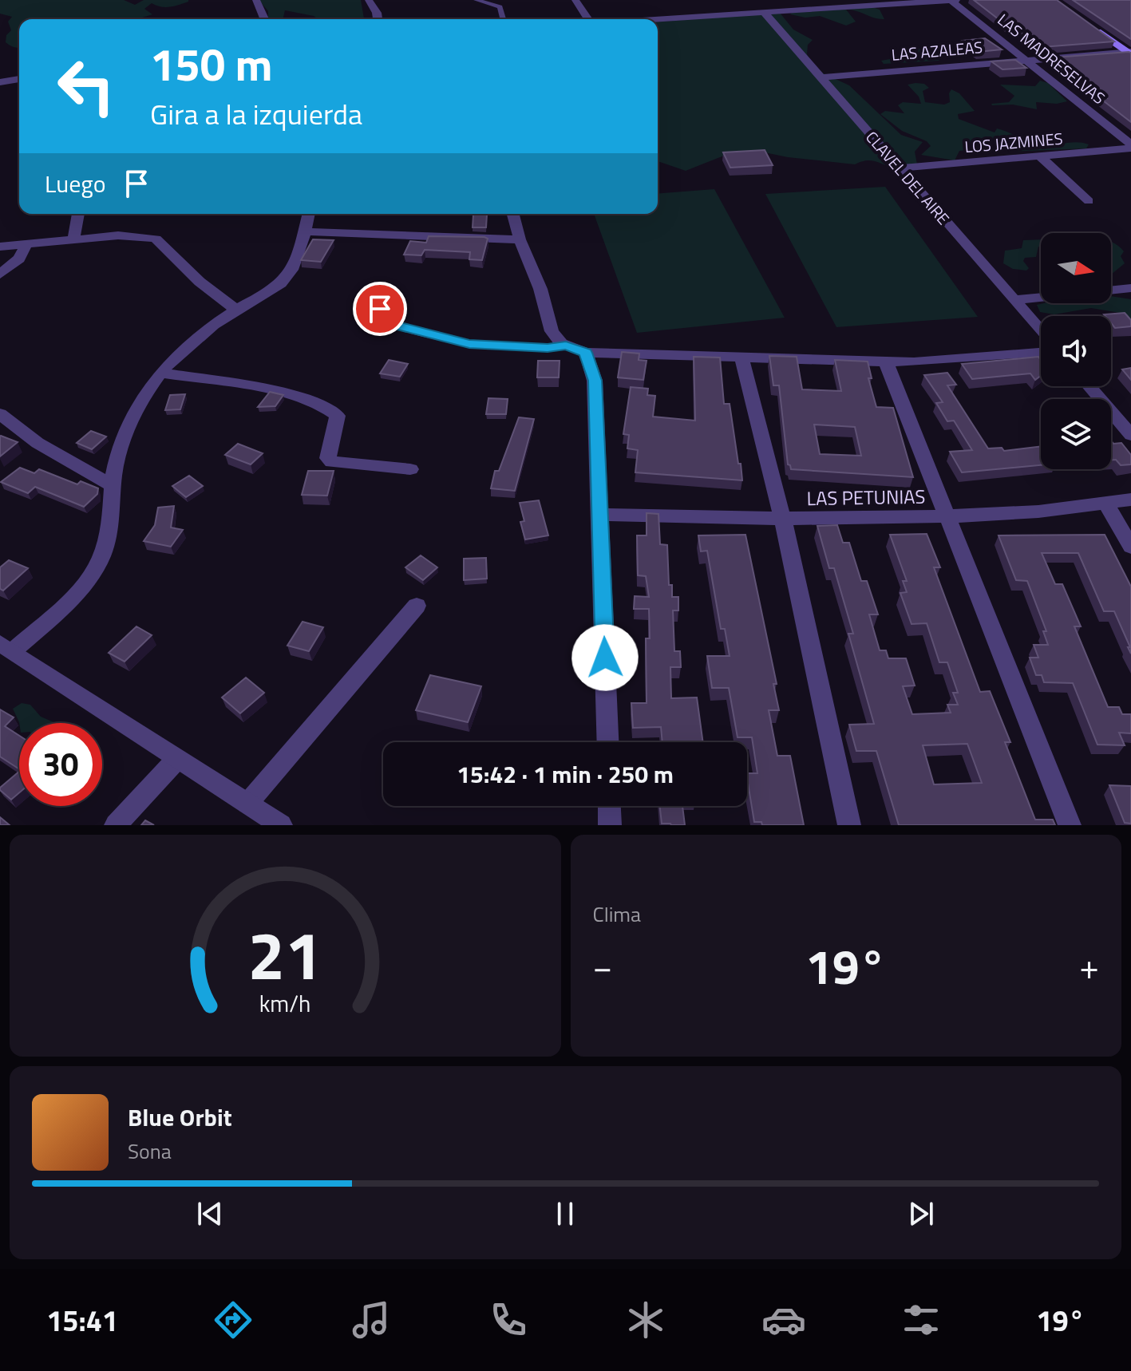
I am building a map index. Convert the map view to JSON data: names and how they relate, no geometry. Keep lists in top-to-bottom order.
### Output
{
  "streets": {
    "street": [
      "LAS AZALEAS",
      "LAS MADRESELVAS",
      "LOS JAZMINES",
      "CLAVEL DEL AIRE",
      "LAS PETUNIAS"
    ]
  },
  "crossings": [
    ["LAS AZALEAS", "LAS MADRESELVAS"],
    ["LAS AZALEAS", "CLAVEL DEL AIRE"],
    ["LAS MADRESELVAS", "LOS JAZMINES"],
    ["LOS JAZMINES", "CLAVEL DEL AIRE"]
  ],
  "north": "right",
  "page": {
    "turn": ["150 m", "Gira a la izquierda"],
    "then": "Luego",
    "limit": "30",
    "trip": "15:42 · 1 min · 250 m",
    "tile": "Clima",
    "heat": ["−", "19°", "+"],
    "song": ["Blue Orbit", "Sona"],
    "tabs": ["15:41", "19°"],
    "gauge": ["21", "km/h"]
  }
}
